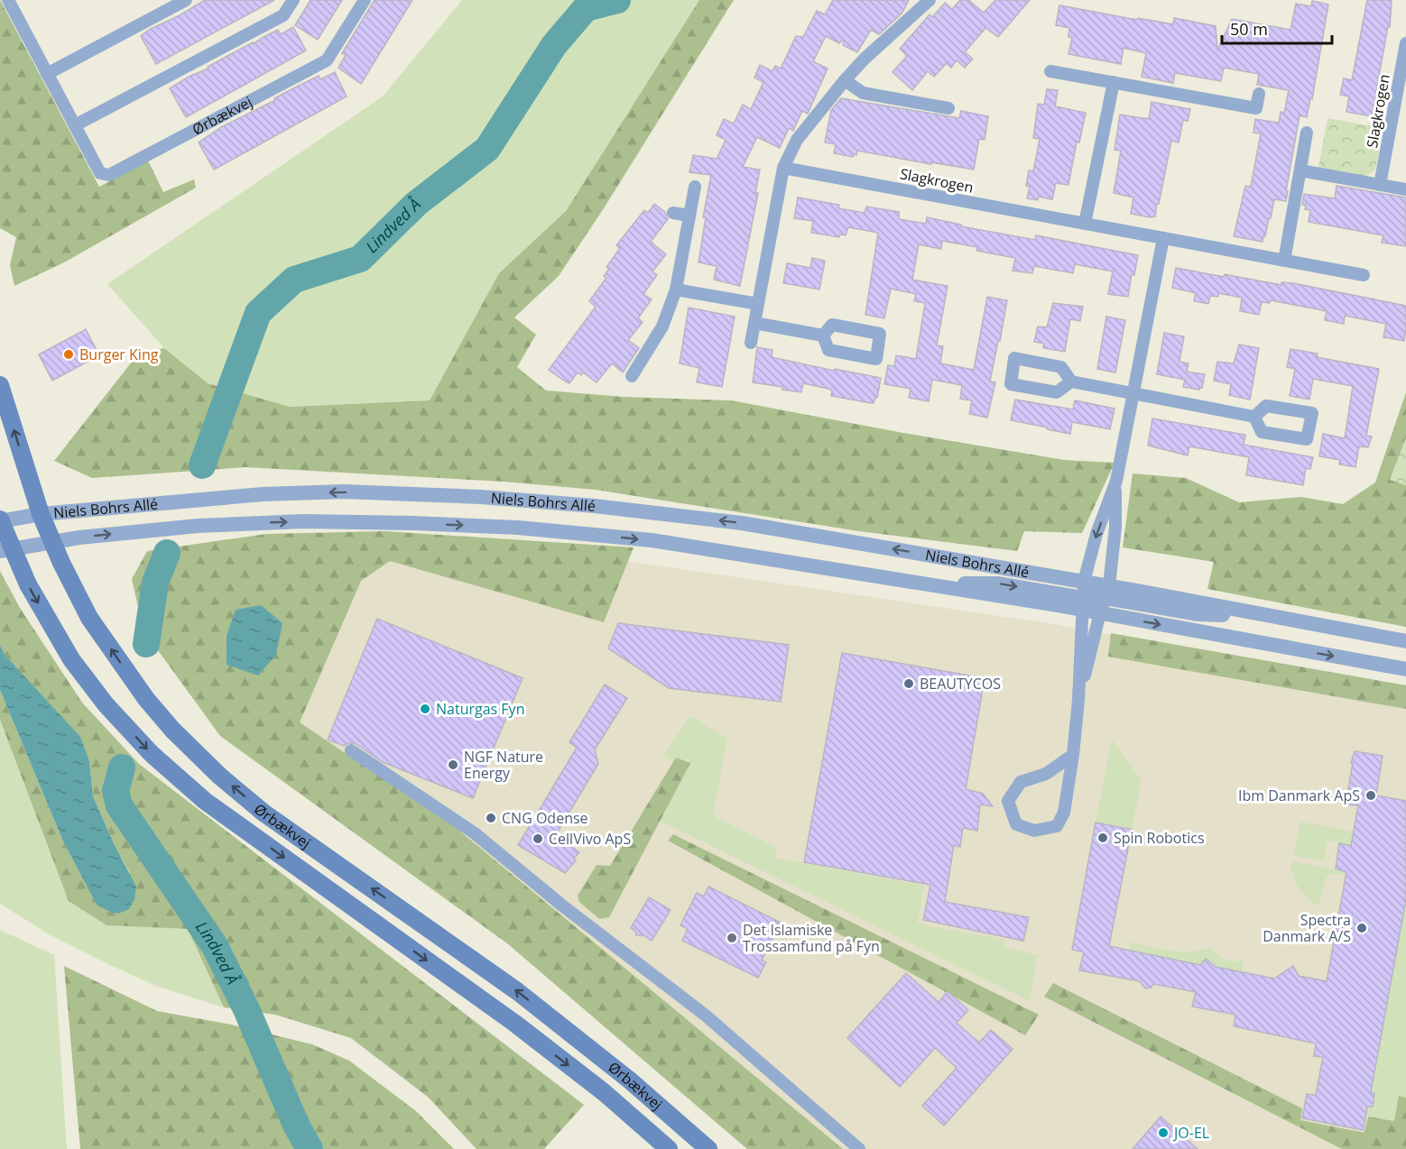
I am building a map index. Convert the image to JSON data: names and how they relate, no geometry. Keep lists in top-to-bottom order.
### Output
{
  "streets": {
    "main road": ["Ørbækvej"],
    "street": ["Slagkrogen", "Niels Bohrs Allé"]
  },
  "crossings": [
    ["Ørbækvej", "Niels Bohrs Allé"]
  ],
  "water": ["Lindved Å"],
  "places": [
    "Burger King",
    "BEAUTYCOS",
    "Naturgas Fyn",
    "NGF Nature Energy",
    "Ibm Danmark ApS",
    "CNG Odense",
    "Spin Robotics",
    "CellVivo ApS",
    "Spectra Danmark A/S",
    "Det Islamiske Trossamfund på Fyn",
    "JO-EL"
  ],
  "scale_bar": "50 m"
}
